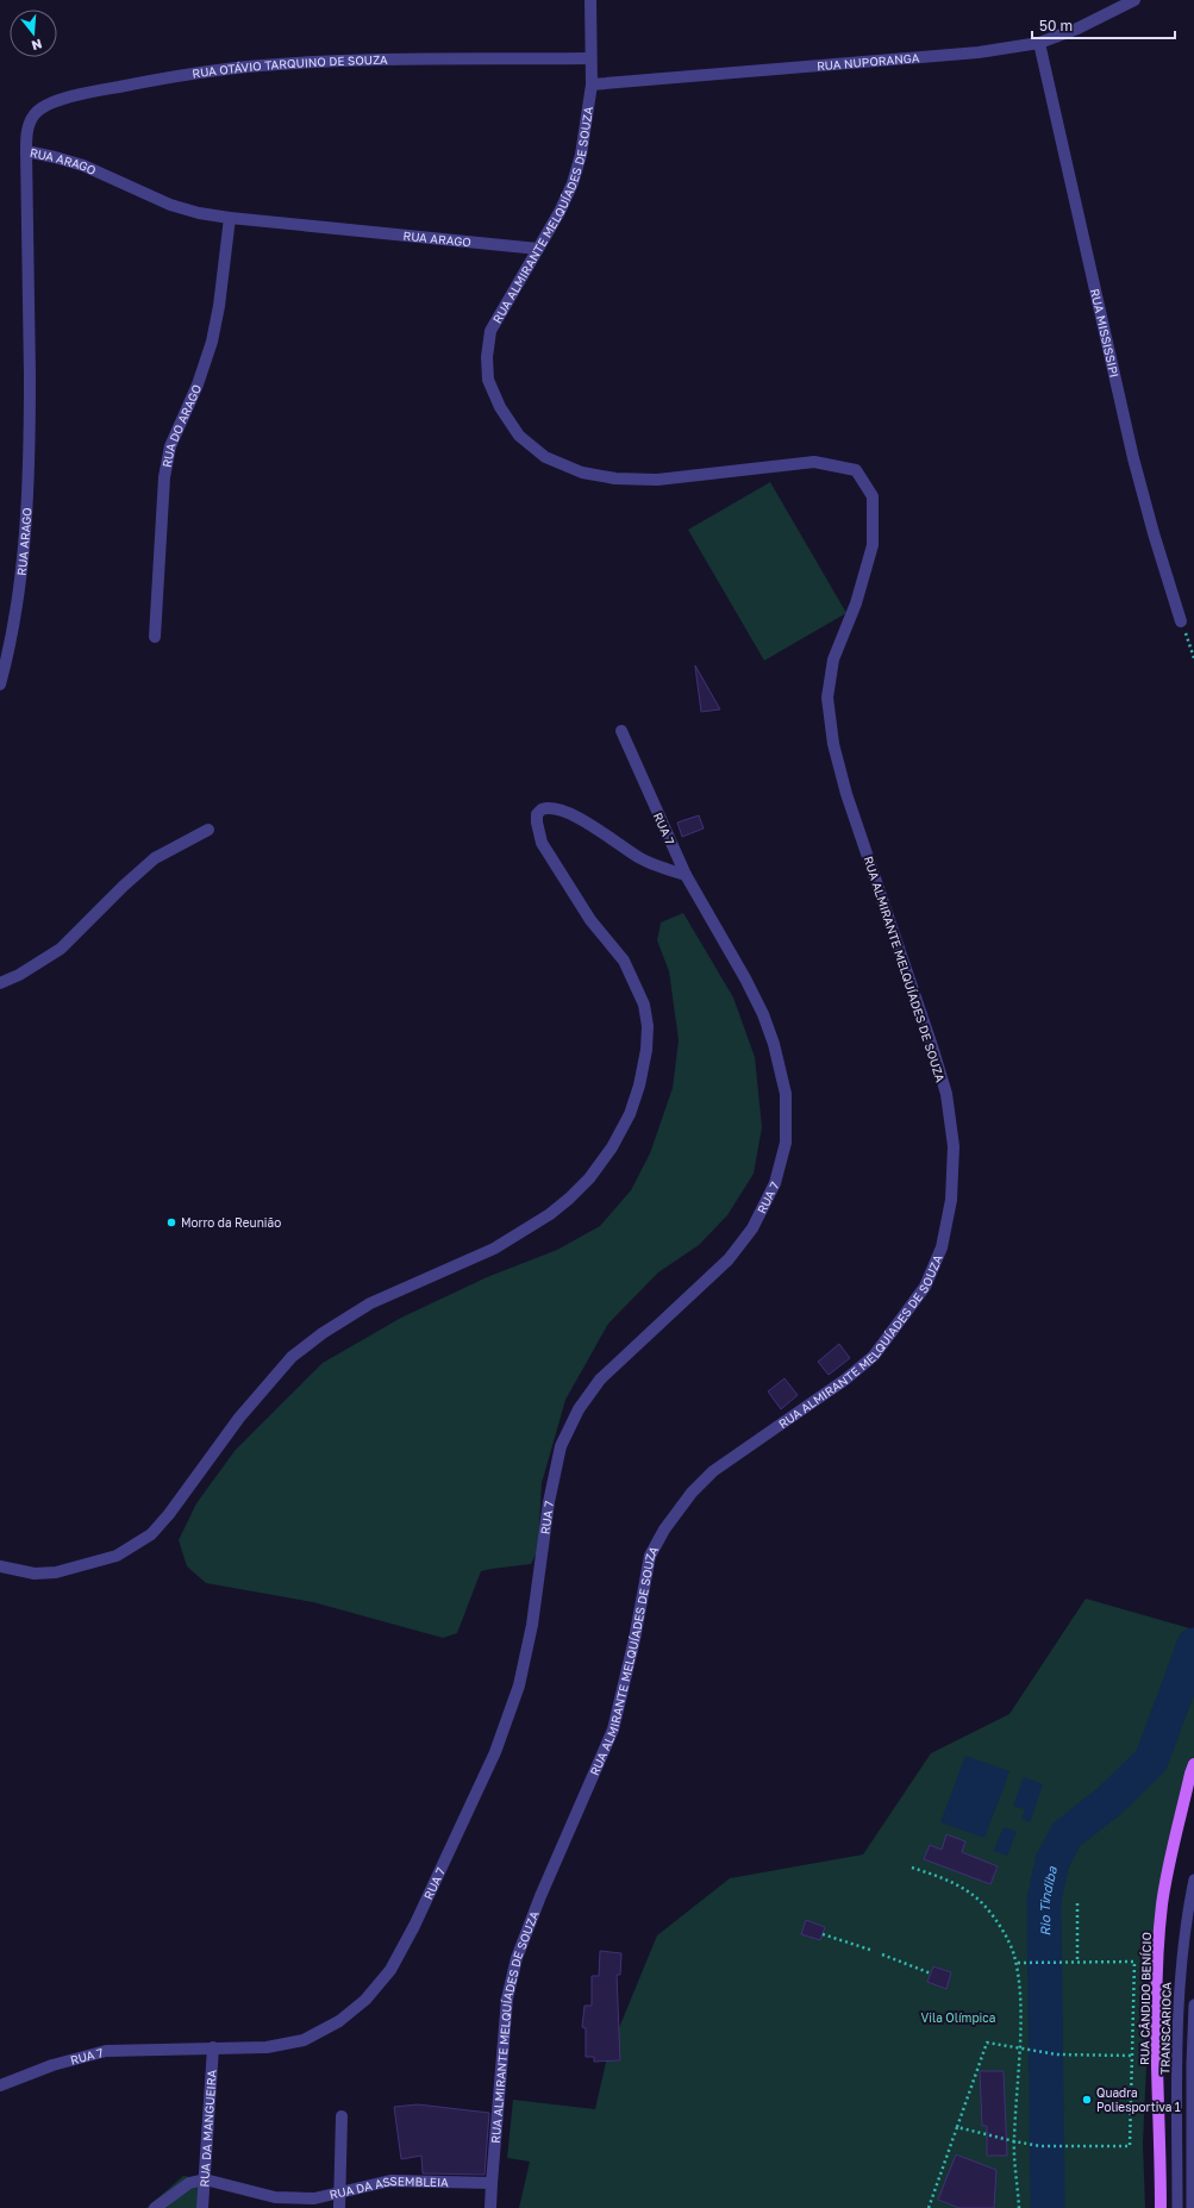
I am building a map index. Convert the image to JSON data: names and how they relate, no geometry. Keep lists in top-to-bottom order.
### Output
{
  "streets": {
    "main road": ["RUA CÂNDIDO BENÍCIO"],
    "street": [
      "RUA NUPORANGA",
      "RUA OTÁVIO TARQUINO DE SOUZA",
      "RUA ARAGO",
      "RUA ALMIRANTE MELQUÍADES DE SOUZA",
      "RUA MISSISSIPI",
      "RUA DO ARAGO",
      "RUA 7",
      "RUA DA MANGUEIRA",
      "RUA DA ASSEMBLEIA"
    ],
    "lane": ["TRANSCARIOCA"]
  },
  "crossings": [
    ["RUA NUPORANGA", "RUA ALMIRANTE MELQUÍADES DE SOUZA"],
    ["RUA NUPORANGA", "RUA MISSISSIPI"],
    ["RUA OTÁVIO TARQUINO DE SOUZA", "RUA ARAGO"],
    ["RUA OTÁVIO TARQUINO DE SOUZA", "RUA ALMIRANTE MELQUÍADES DE SOUZA"],
    ["RUA ARAGO", "RUA ALMIRANTE MELQUÍADES DE SOUZA"],
    ["RUA ARAGO", "RUA DO ARAGO"],
    ["RUA ALMIRANTE MELQUÍADES DE SOUZA", "RUA DA ASSEMBLEIA"],
    ["RUA 7", "RUA DA MANGUEIRA"],
    ["RUA DA MANGUEIRA", "RUA DA ASSEMBLEIA"]
  ],
  "water": ["Rio Tindiba"],
  "parks": ["Vila Olímpica"],
  "places": ["Morro da Reunião", "Quadra Poliesportiva 1"],
  "scale_bar": "50 m",
  "north": "bottom"
}
